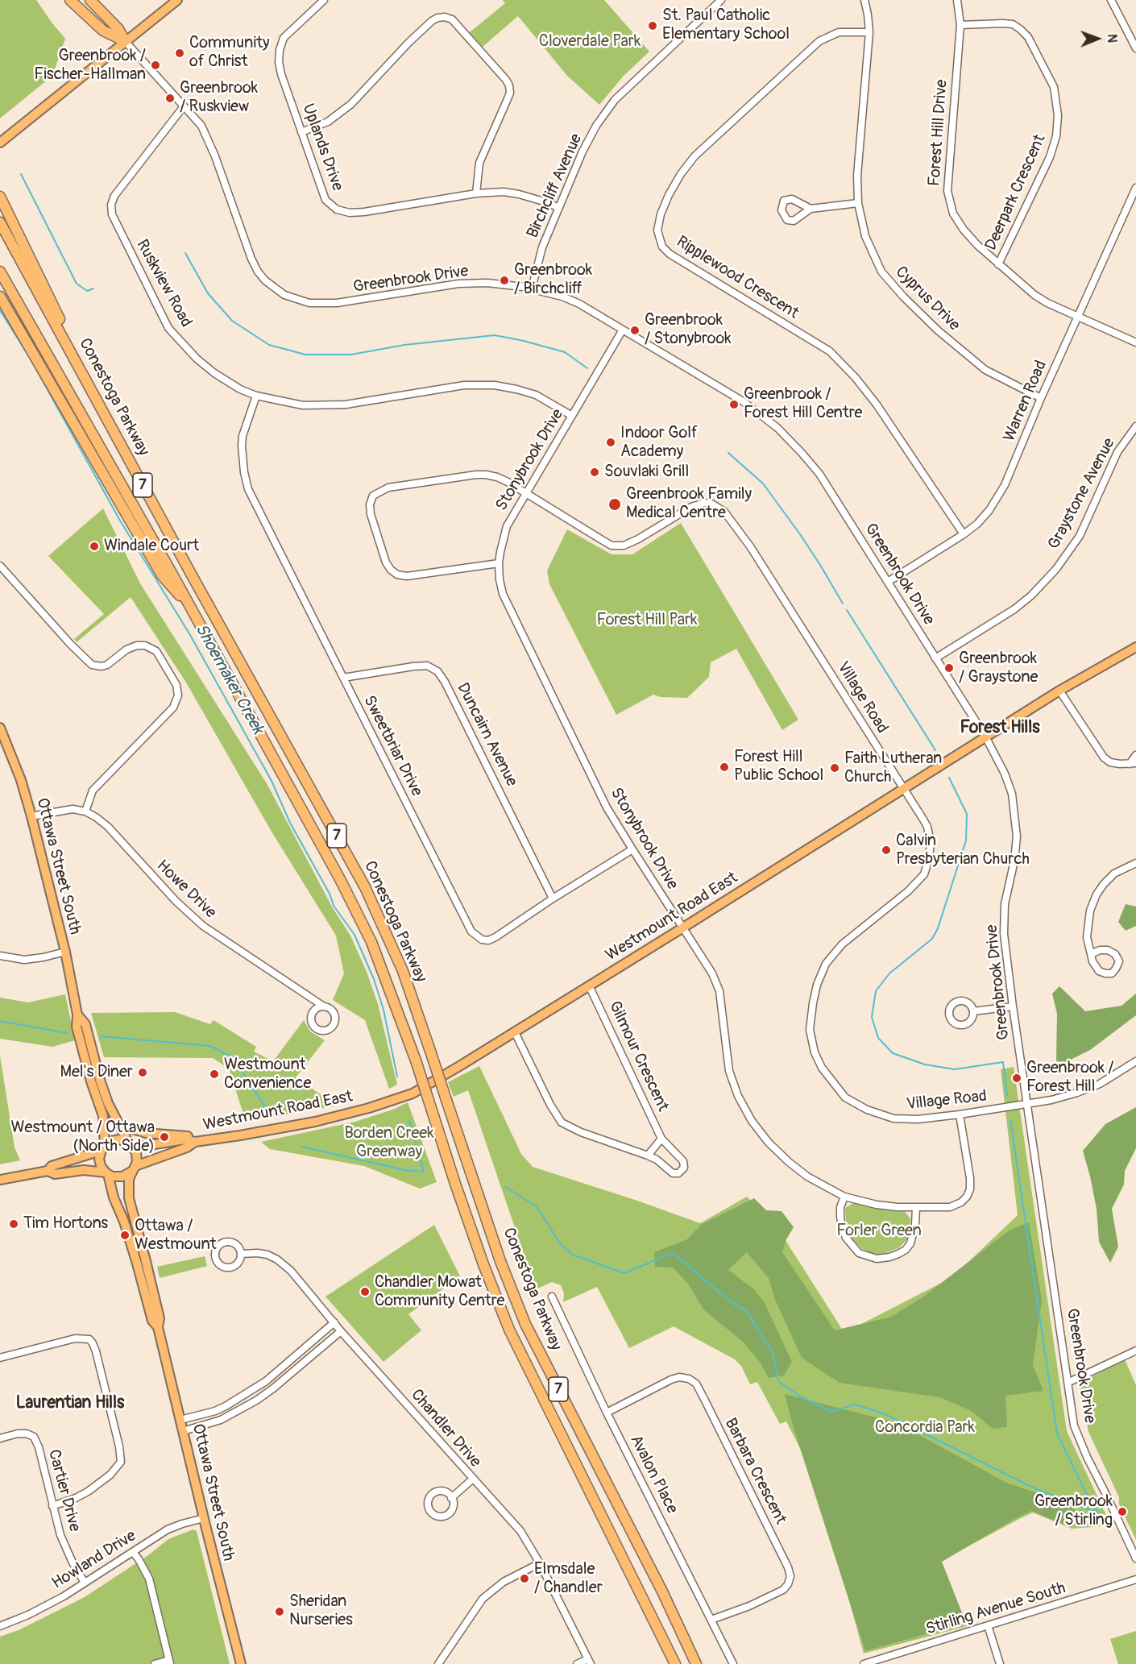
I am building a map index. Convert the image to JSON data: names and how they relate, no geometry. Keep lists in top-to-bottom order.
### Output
{
  "streets": {
    "highway": ["Conestoga Parkway", "7"],
    "main road": ["Ottawa Street South", "Westmount Road East"],
    "street": [
      "Forest Hill Drive",
      "Uplands Drive",
      "Birchcliff Avenue",
      "Deerpark Crescent",
      "Ripplewood Crescent",
      "Greenbrook Drive",
      "Ruskview Road",
      "Cyprus Drive",
      "Warren Road",
      "Stonybrook Drive",
      "Graystone Avenue",
      "Village Road",
      "Duncairn Avenue",
      "Sweetbriar Drive",
      "Howe Drive",
      "Gilmour Crescent",
      "Chandler Drive",
      "Barbara Crescent",
      "Avalon Place",
      "Cartier Drive",
      "Howland Drive",
      "Stirling Avenue South"
    ]
  },
  "crossings": [
    ["Forest Hill Drive", "Deerpark Crescent"],
    ["Forest Hill Drive", "Warren Road"],
    ["Uplands Drive", "Birchcliff Avenue"],
    ["Birchcliff Avenue", "Greenbrook Drive"],
    ["Ripplewood Crescent", "Cyprus Drive"],
    ["Ripplewood Crescent", "Warren Road"],
    ["Greenbrook Drive", "Ruskview Road"],
    ["Greenbrook Drive", "Warren Road"],
    ["Greenbrook Drive", "Stonybrook Drive"],
    ["Greenbrook Drive", "Graystone Avenue"],
    ["Greenbrook Drive", "Village Road"],
    ["Greenbrook Drive", "Westmount Road East"],
    ["Ruskview Road", "Stonybrook Drive"],
    ["Ruskview Road", "Sweetbriar Drive"],
    ["Cyprus Drive", "Warren Road"],
    ["Stonybrook Drive", "Village Road"],
    ["Stonybrook Drive", "Sweetbriar Drive"],
    ["Stonybrook Drive", "Westmount Road East"],
    ["Village Road", "Westmount Road East"],
    ["Duncairn Avenue", "Sweetbriar Drive"],
    ["Ottawa Street South", "Howland Drive"],
    ["Westmount Road East", "Gilmour Crescent"],
    ["Barbara Crescent", "Avalon Place"],
    ["Cartier Drive", "Howland Drive"]
  ],
  "districts": ["Forest Hills", "Laurentian Hills"],
  "water": ["Shoemaker Creek"],
  "parks": [
    "Cloverdale Park",
    "Forest Hill Park",
    "Borden Creek Greenway",
    "Forler Green",
    "Concordia Park"
  ],
  "places": [
    "St. Paul Catholic Elementary School",
    "Community of Christ",
    "Greenbrook / Fischer-Hallman",
    "Greenbrook / Ruskview",
    "Greenbrook / Birchcliff",
    "Greenbrook / Stonybrook",
    "Greenbrook / Forest Hill Centre",
    "Indoor Golf Academy",
    "Souvlaki Grill",
    "Greenbrook Family Medical Centre",
    "Windale Court",
    "Greenbrook / Graystone",
    "Forest Hill Public School",
    "Faith Lutheran Church",
    "Calvin Presbyterian Church",
    "Mel's Diner",
    "Westmount Convenience",
    "Greenbrook / Forest Hill",
    "Westmount / Ottawa (North Side)",
    "Tim Hortons",
    "Ottawa / Westmount",
    "Chandler Mowat Community Centre",
    "Greenbrook / Stirling",
    "Elmsdale / Chandler",
    "Sheridan Nurseries"
  ],
  "north": "right"
}
